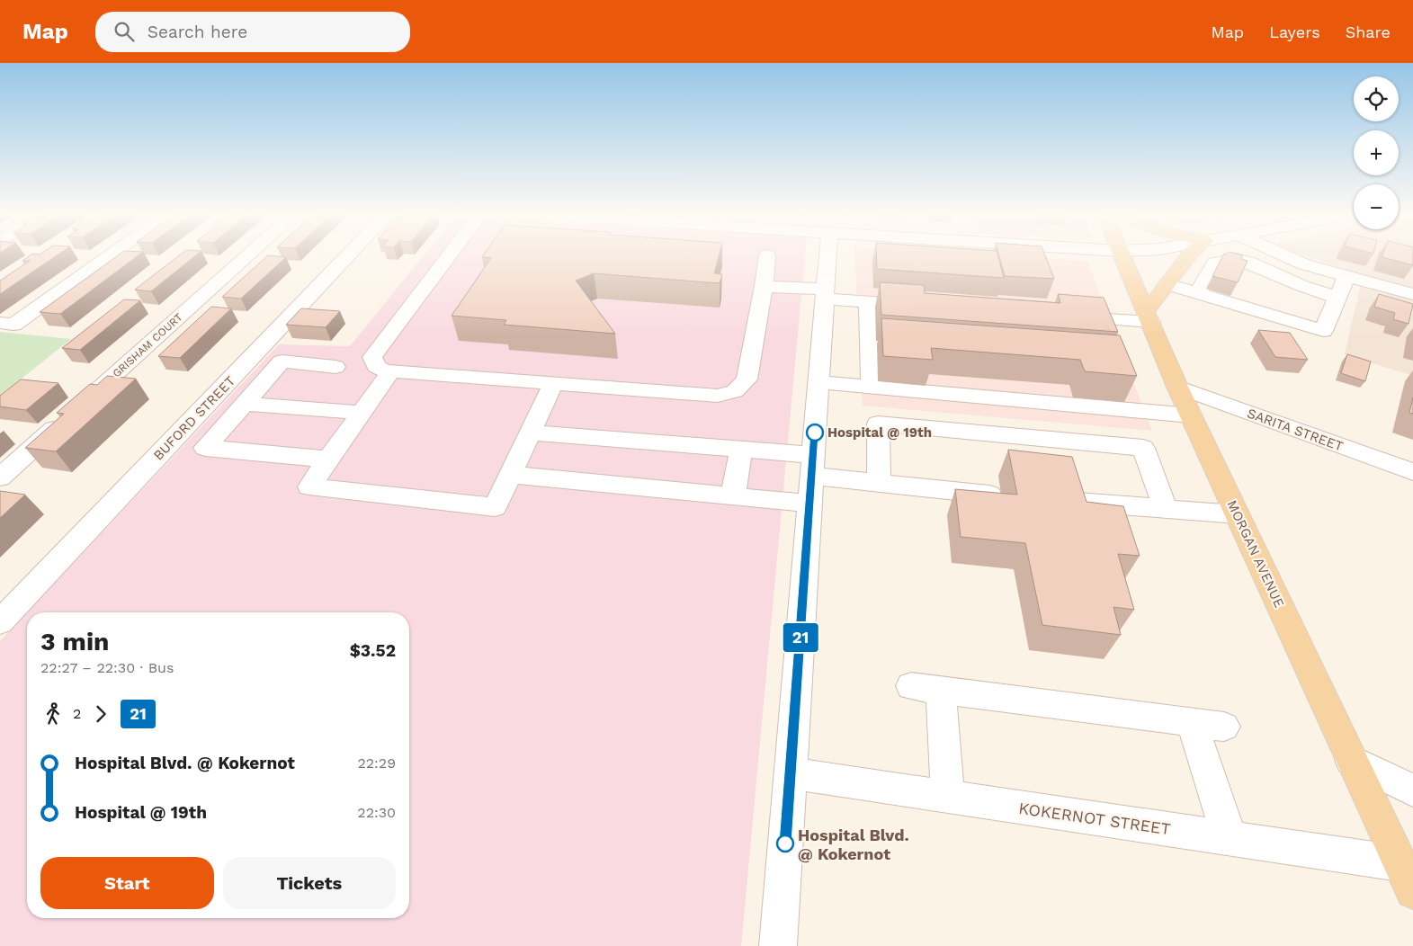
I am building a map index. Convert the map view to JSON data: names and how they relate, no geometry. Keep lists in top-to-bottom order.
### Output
{
  "streets": {
    "main road": ["MORGAN AVENUE"],
    "street": [
      "GRISHAM COURT",
      "BUFORD STREET",
      "SARITA STREET",
      "KOKERNOT STREET"
    ]
  },
  "crossings": [
    ["SARITA STREET", "MORGAN AVENUE"],
    ["MORGAN AVENUE", "KOKERNOT STREET"]
  ],
  "places": ["Hospital @ 19th", "Hospital Blvd. @ Kokernot"],
  "lines": ["bus line 21"],
  "page": {
    "header": "Map",
    "search": "Search here",
    "nav": ["Map", "Layers", "Share"],
    "on_map": "21",
    "map_buttons": ["+", "−"],
    "heading": ["3 min", "22:27 – 22:30 · Bus", "$3.52"],
    "legs": ["2", "21"],
    "list": [
      {
        "name": "Hospital Blvd. @ Kokernot",
        "value": "22:29"
      },
      {
        "name": "Hospital @ 19th",
        "value": "22:30"
      }
    ],
    "buttons": ["Start", "Tickets"]
  }
}
